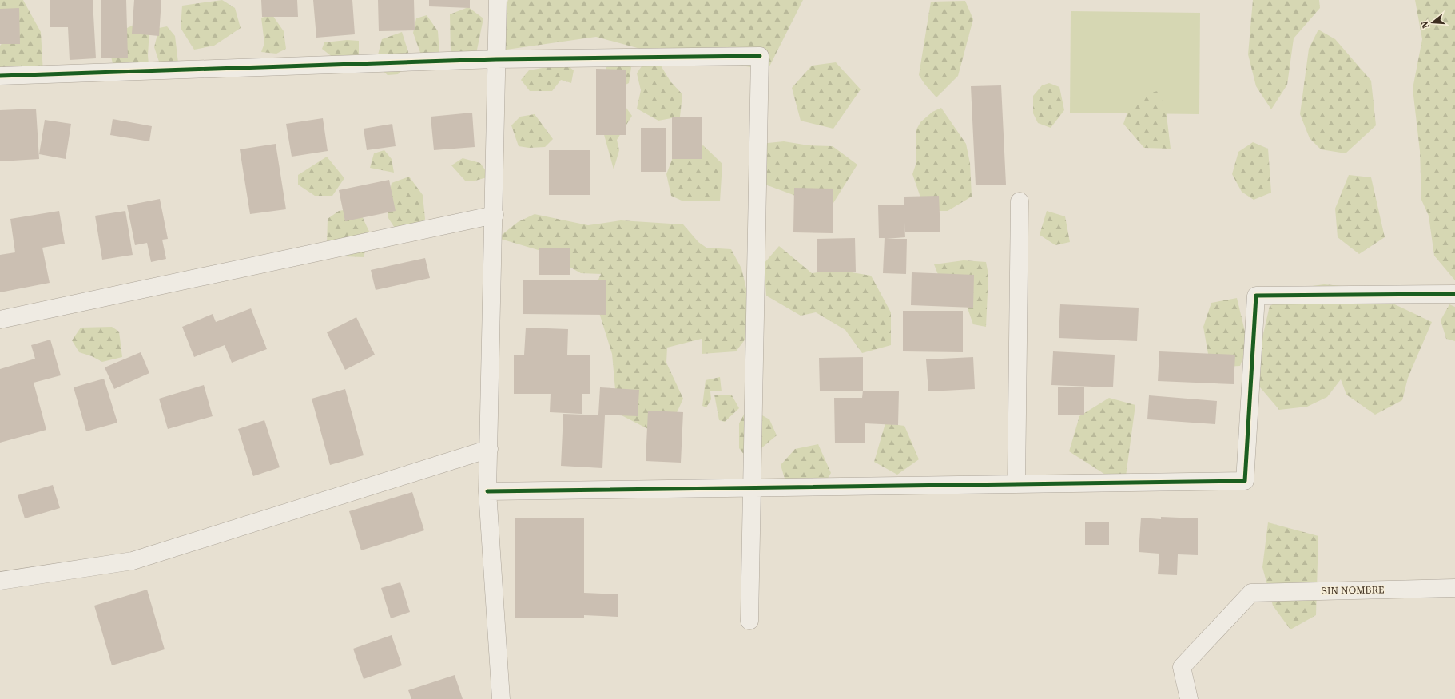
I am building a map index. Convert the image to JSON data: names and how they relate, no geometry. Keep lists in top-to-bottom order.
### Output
{
  "streets": {
    "street": ["SIN NOMBRE"]
  },
  "north": "left"
}
